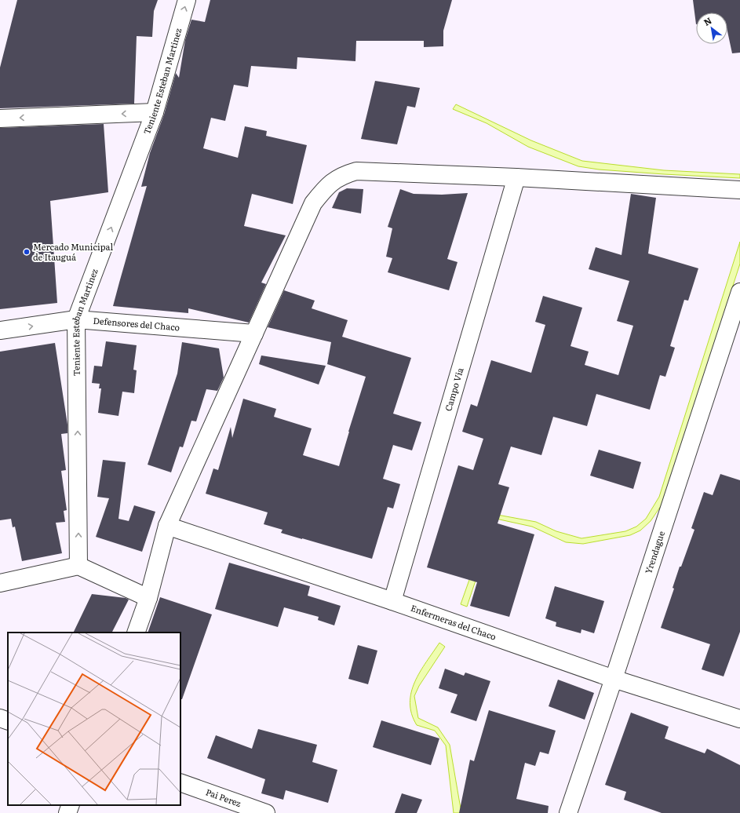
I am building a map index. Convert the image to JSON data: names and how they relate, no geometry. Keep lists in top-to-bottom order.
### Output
{
  "streets": {
    "street": [
      "Teniente Esteban Martinez",
      "Defensores del Chaco",
      "Campo Via",
      "Yrendague",
      "Enfermeras del Chaco",
      "Pai Perez"
    ]
  },
  "crossings": [
    ["Teniente Esteban Martinez", "Defensores del Chaco"],
    ["Campo Via", "Enfermeras del Chaco"],
    ["Yrendague", "Enfermeras del Chaco"]
  ],
  "places": ["Mercado Municipal de Itauguá"],
  "north": "top left"
}
